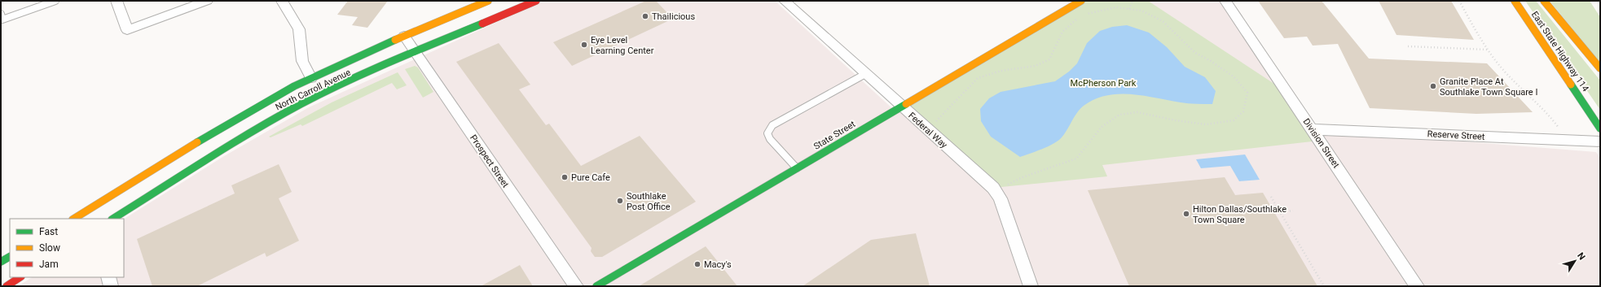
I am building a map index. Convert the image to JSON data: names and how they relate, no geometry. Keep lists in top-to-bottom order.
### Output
{
  "streets": {
    "main road": ["East State Highway 114", "North Carroll Avenue", "State Street"],
    "street": [
      "Federal Way",
      "Reserve Street",
      "Division Street",
      "Prospect Street"
    ]
  },
  "crossings": [
    ["North Carroll Avenue", "Prospect Street"],
    ["Federal Way", "State Street"],
    ["Reserve Street", "Division Street"]
  ],
  "parks": ["McPherson Park"],
  "places": [
    "Thailicious",
    "Eye Level Learning Center",
    "Granite Place At Southlake Town Square I",
    "Pure Cafe",
    "Southlake Post Office",
    "Hilton Dallas/Southlake Town Square",
    "Macy's"
  ],
  "legend": ["Fast", "Slow", "Jam"],
  "north": "top right"
}
